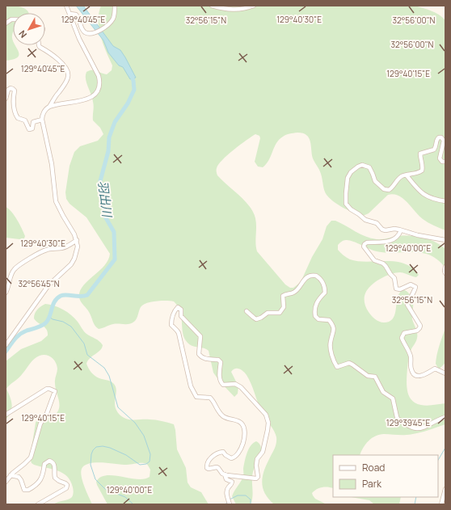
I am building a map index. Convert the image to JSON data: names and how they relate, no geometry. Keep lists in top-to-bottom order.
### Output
{
  "water": ["羽出川"],
  "legend": ["Road", "Park"],
  "north": "bottom left",
  "coordinates": [
    "129°40'45\"E",
    "129°40'30\"E",
    "32°56'15\"N",
    "32°56'00\"N",
    "129°40'15\"E",
    "129°40'00\"E",
    "32°56'45\"N",
    "129°39'45\"E"
  ]
}
